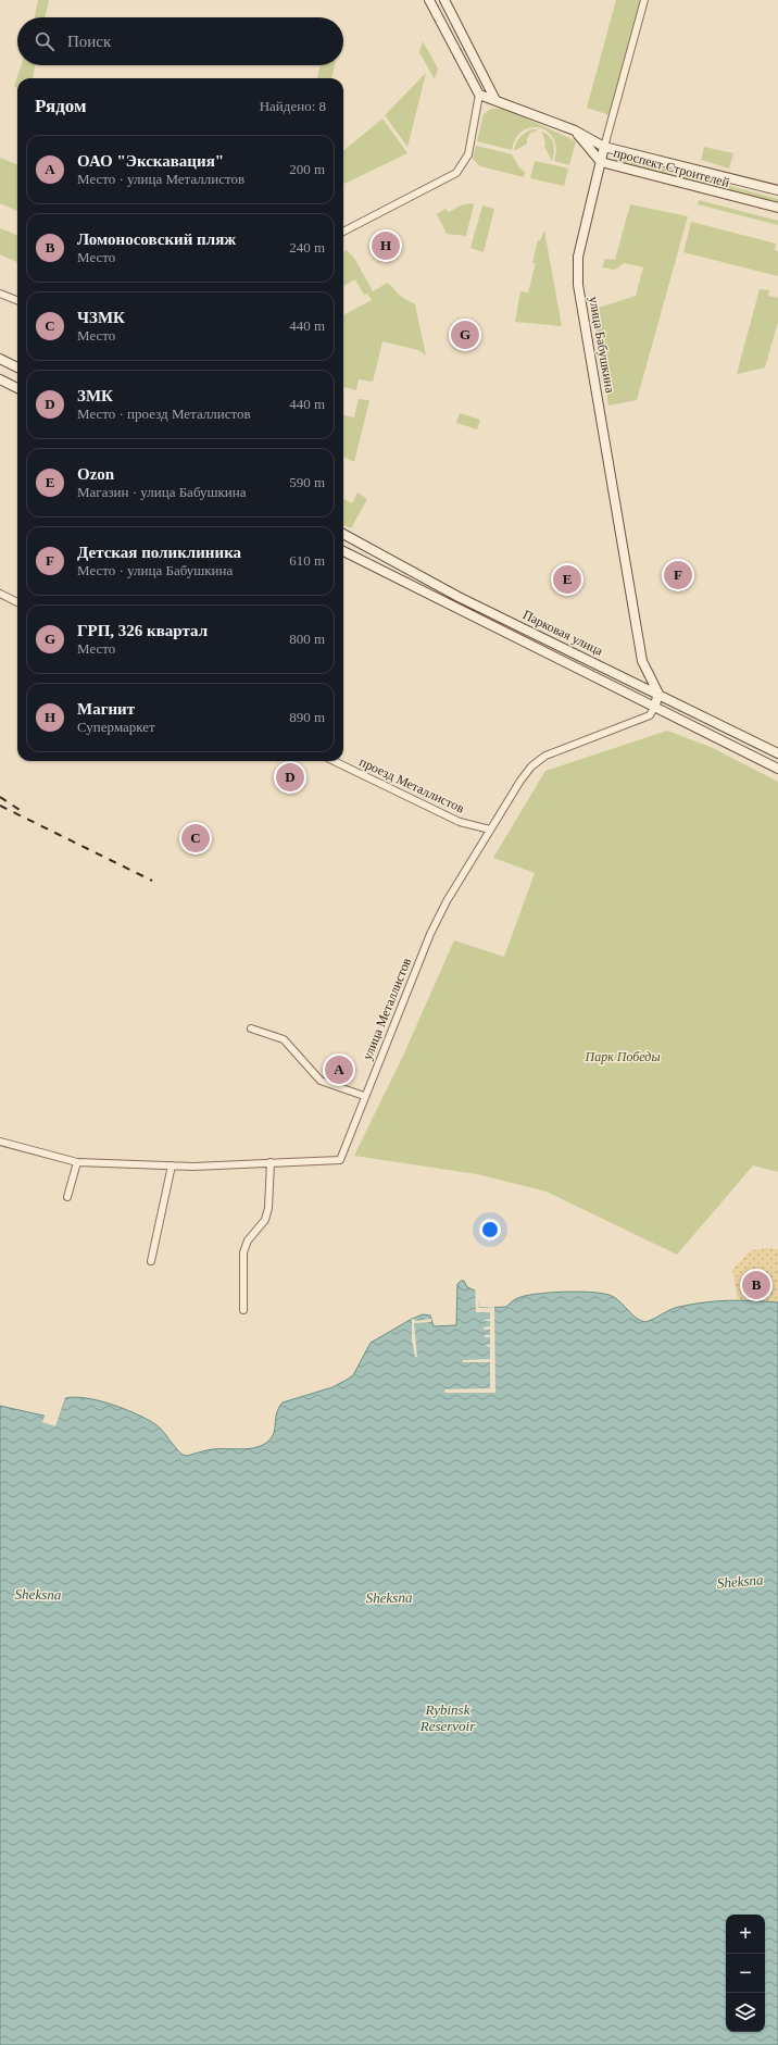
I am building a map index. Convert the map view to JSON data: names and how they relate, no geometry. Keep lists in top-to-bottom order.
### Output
{
  "streets": {
    "main road": ["проспект Строителей", "улица Бабушкина", "Парковая улица"],
    "street": ["проезд Металлистов", "улица Металлистов"]
  },
  "crossings": [
    ["проспект Строителей", "улица Бабушкина"],
    ["улица Бабушкина", "Парковая улица"],
    ["Парковая улица", "улица Металлистов"],
    ["проезд Металлистов", "улица Металлистов"]
  ],
  "water": ["Sheksna", "Rybinsk Reservoir"],
  "parks": ["Парк Победы"],
  "page": {
    "search": "Поиск",
    "heading": ["Рядом", "Найдено: 8"],
    "list": [
      {
        "mark": "A",
        "name": "ОАО \"Экскавация\"",
        "note": "Место · улица Металлистов",
        "value": "200 m"
      },
      {
        "mark": "B",
        "name": "Ломоносовский пляж",
        "note": "Место",
        "value": "240 m"
      },
      {
        "mark": "C",
        "name": "ЧЗМК",
        "note": "Место",
        "value": "440 m"
      },
      {
        "mark": "D",
        "name": "ЗМК",
        "note": "Место · проезд Металлистов",
        "value": "440 m"
      },
      {
        "mark": "E",
        "name": "Ozon",
        "note": "Магазин · улица Бабушкина",
        "value": "590 m"
      },
      {
        "mark": "F",
        "name": "Детская поликлиника",
        "note": "Место · улица Бабушкина",
        "value": "610 m"
      },
      {
        "mark": "G",
        "name": "ГРП, 326 квартал",
        "note": "Место",
        "value": "800 m"
      },
      {
        "mark": "H",
        "name": "Магнит",
        "note": "Супермаркет",
        "value": "890 m"
      }
    ],
    "pins": [
      "H",
      "G",
      "F",
      "E",
      "D",
      "C",
      "A",
      "B"
    ],
    "map_buttons": ["+", "−"]
  }
}
